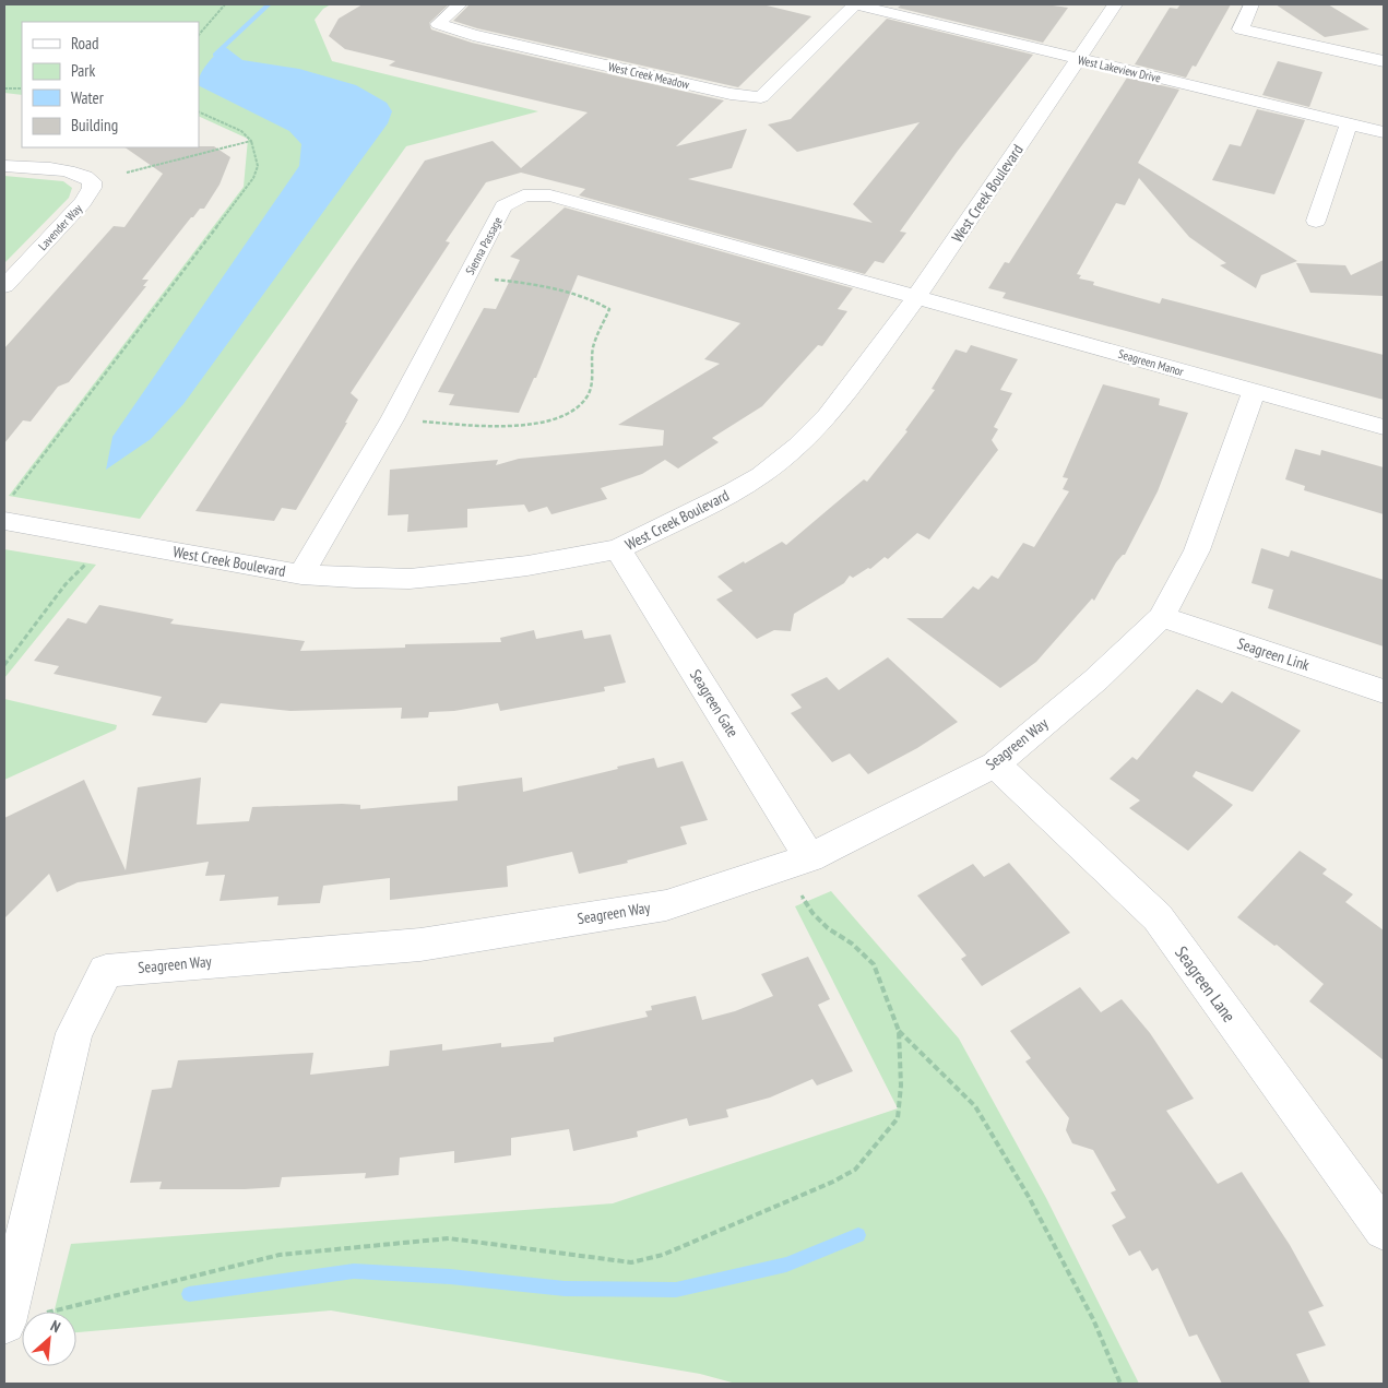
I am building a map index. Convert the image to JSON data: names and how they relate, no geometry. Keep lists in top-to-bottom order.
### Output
{
  "streets": {
    "street": [
      "West Lakeview Drive",
      "West Creek Meadow",
      "West Creek Boulevard",
      "Lavender Way",
      "Sienna Passage",
      "Seagreen Manor",
      "Seagreen Link",
      "Seagreen Gate",
      "Seagreen Way",
      "Seagreen Lane"
    ]
  },
  "crossings": [
    ["West Lakeview Drive", "West Creek Meadow"],
    ["West Lakeview Drive", "West Creek Boulevard"],
    ["West Creek Boulevard", "Sienna Passage"],
    ["West Creek Boulevard", "Seagreen Manor"],
    ["West Creek Boulevard", "Seagreen Gate"],
    ["Sienna Passage", "Seagreen Manor"],
    ["Seagreen Manor", "Seagreen Way"],
    ["Seagreen Link", "Seagreen Way"],
    ["Seagreen Gate", "Seagreen Way"],
    ["Seagreen Way", "Seagreen Lane"]
  ],
  "legend": [
    "Road",
    "Park",
    "Water",
    "Building"
  ],
  "north": "top right"
}
